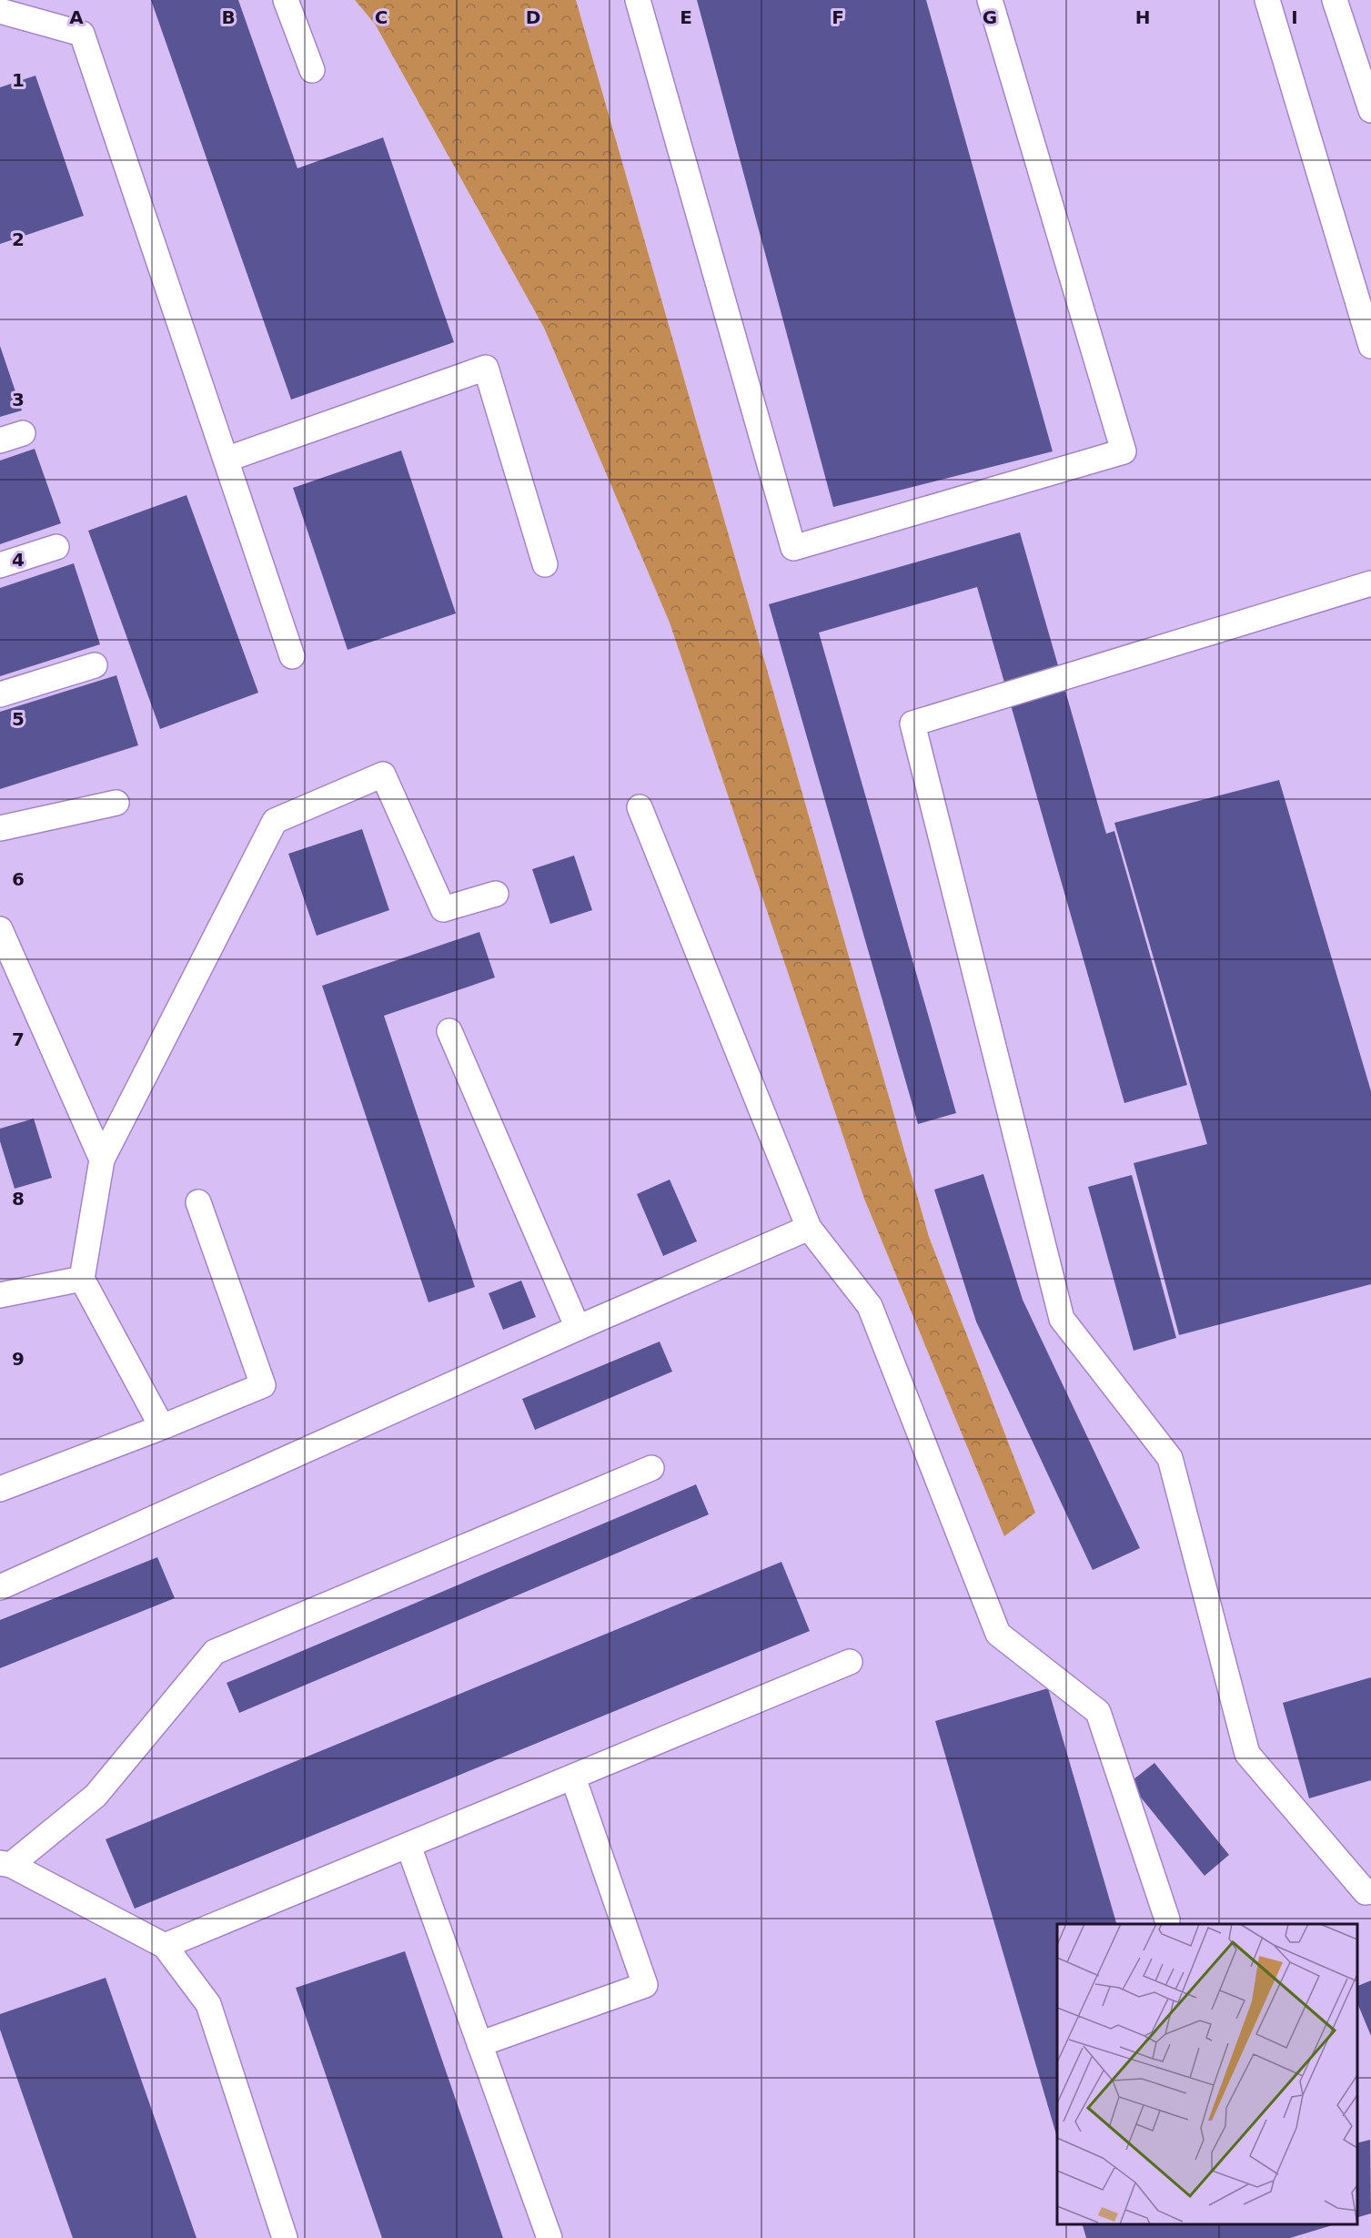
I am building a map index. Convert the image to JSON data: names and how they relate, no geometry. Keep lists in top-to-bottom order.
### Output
{
  "grid": {
    "columns": [
      "A",
      "B",
      "C",
      "D",
      "E",
      "F",
      "G",
      "H",
      "I"
    ],
    "rows": [
      "1",
      "2",
      "3",
      "4",
      "5",
      "6",
      "7",
      "8",
      "9"
    ]
  }
}
